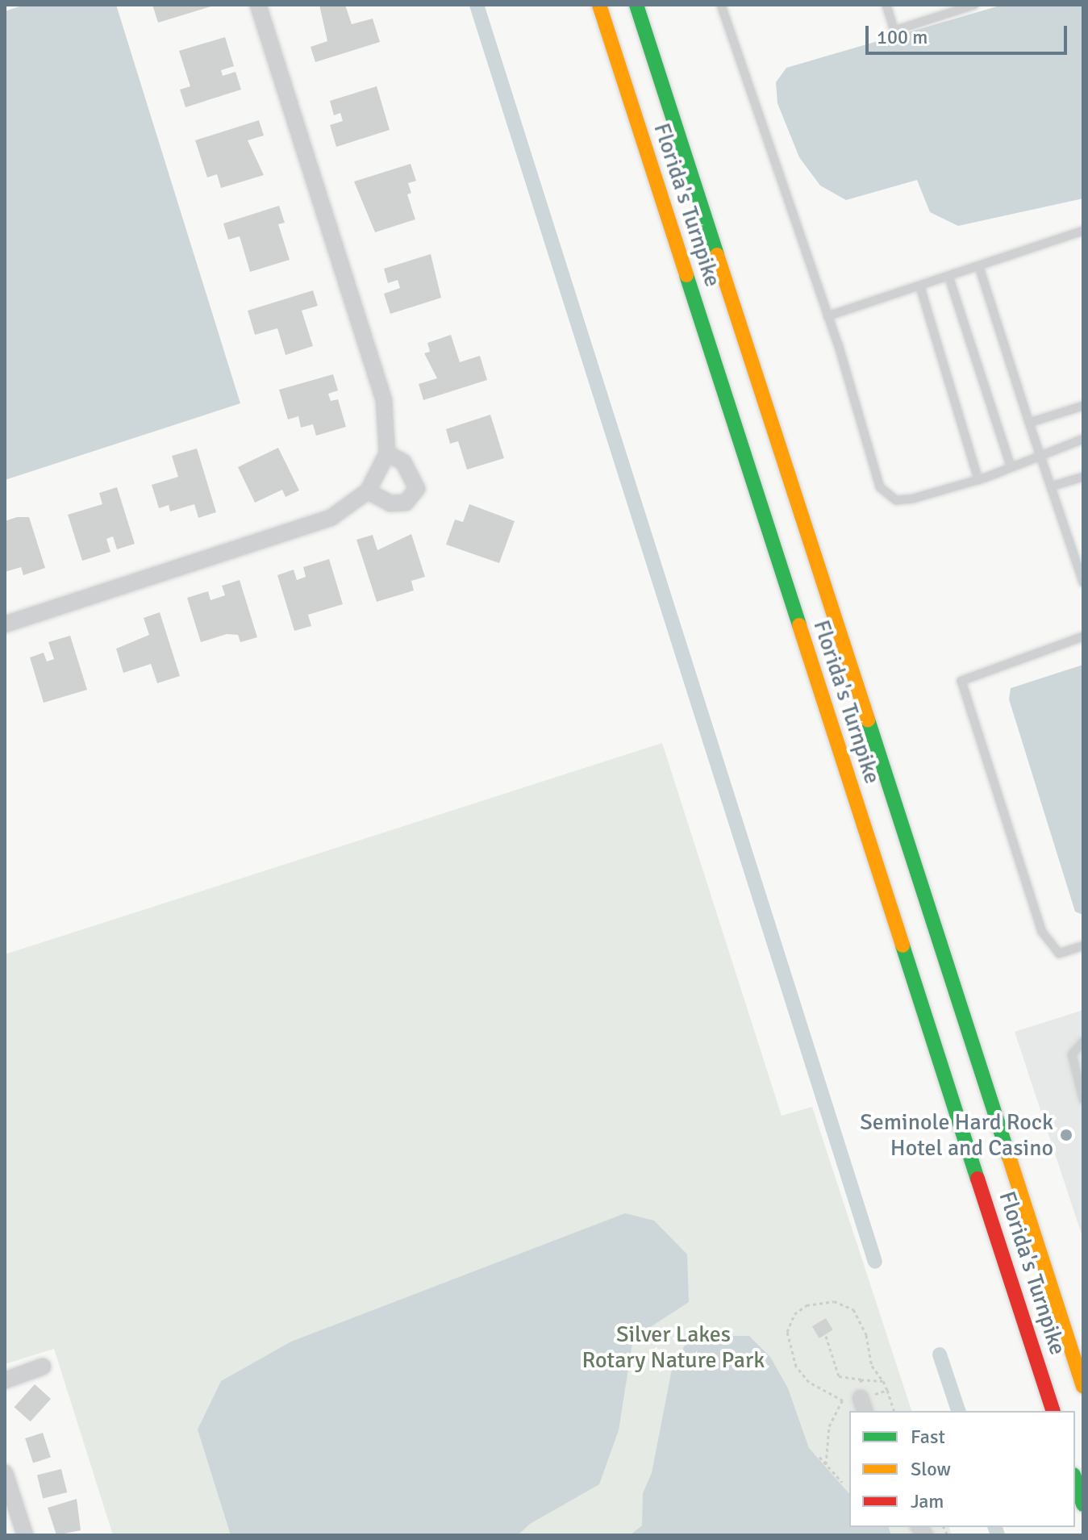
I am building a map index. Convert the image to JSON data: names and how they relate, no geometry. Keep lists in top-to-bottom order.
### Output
{
  "streets": {
    "highway": ["Florida's Turnpike"]
  },
  "parks": ["Silver Lakes Rotary Nature Park"],
  "places": ["Seminole Hard Rock Hotel and Casino"],
  "legend": ["Fast", "Slow", "Jam"],
  "scale_bar": "100 m"
}
